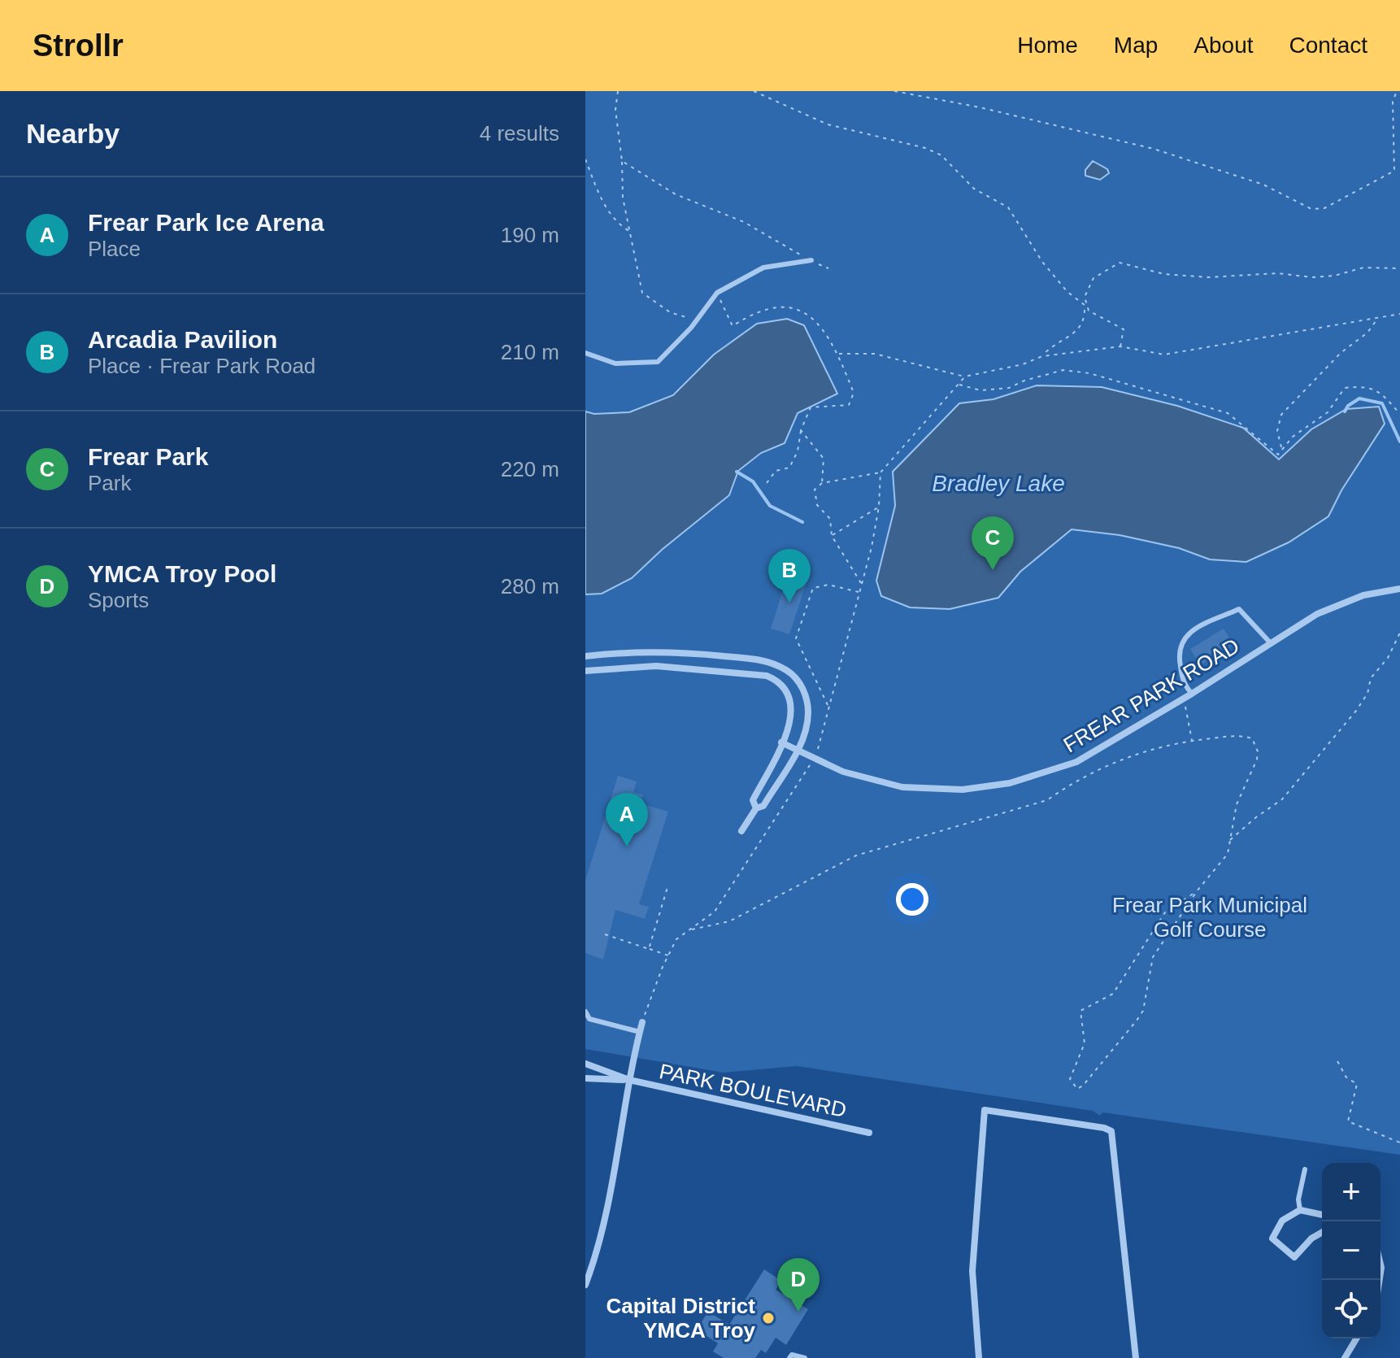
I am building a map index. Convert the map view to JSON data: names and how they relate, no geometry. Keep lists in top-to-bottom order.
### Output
{
  "streets": {
    "street": ["FREAR PARK ROAD", "PARK BOULEVARD"]
  },
  "water": ["Bradley Lake"],
  "parks": ["Frear Park Municipal Golf Course"],
  "places": ["Capital District YMCA Troy"],
  "page": {
    "header": "Strollr",
    "nav": [
      "Home",
      "Map",
      "About",
      "Contact"
    ],
    "heading": ["Nearby", "4 results"],
    "list": [
      {
        "mark": "A",
        "name": "Frear Park Ice Arena",
        "note": "Place",
        "value": "190 m"
      },
      {
        "mark": "B",
        "name": "Arcadia Pavilion",
        "note": "Place · Frear Park Road",
        "value": "210 m"
      },
      {
        "mark": "C",
        "name": "Frear Park",
        "note": "Park",
        "value": "220 m"
      },
      {
        "mark": "D",
        "name": "YMCA Troy Pool",
        "note": "Sports",
        "value": "280 m"
      }
    ],
    "pins": [
      "C",
      "B",
      "A",
      "D"
    ],
    "map_buttons": ["+", "−"]
  }
}
